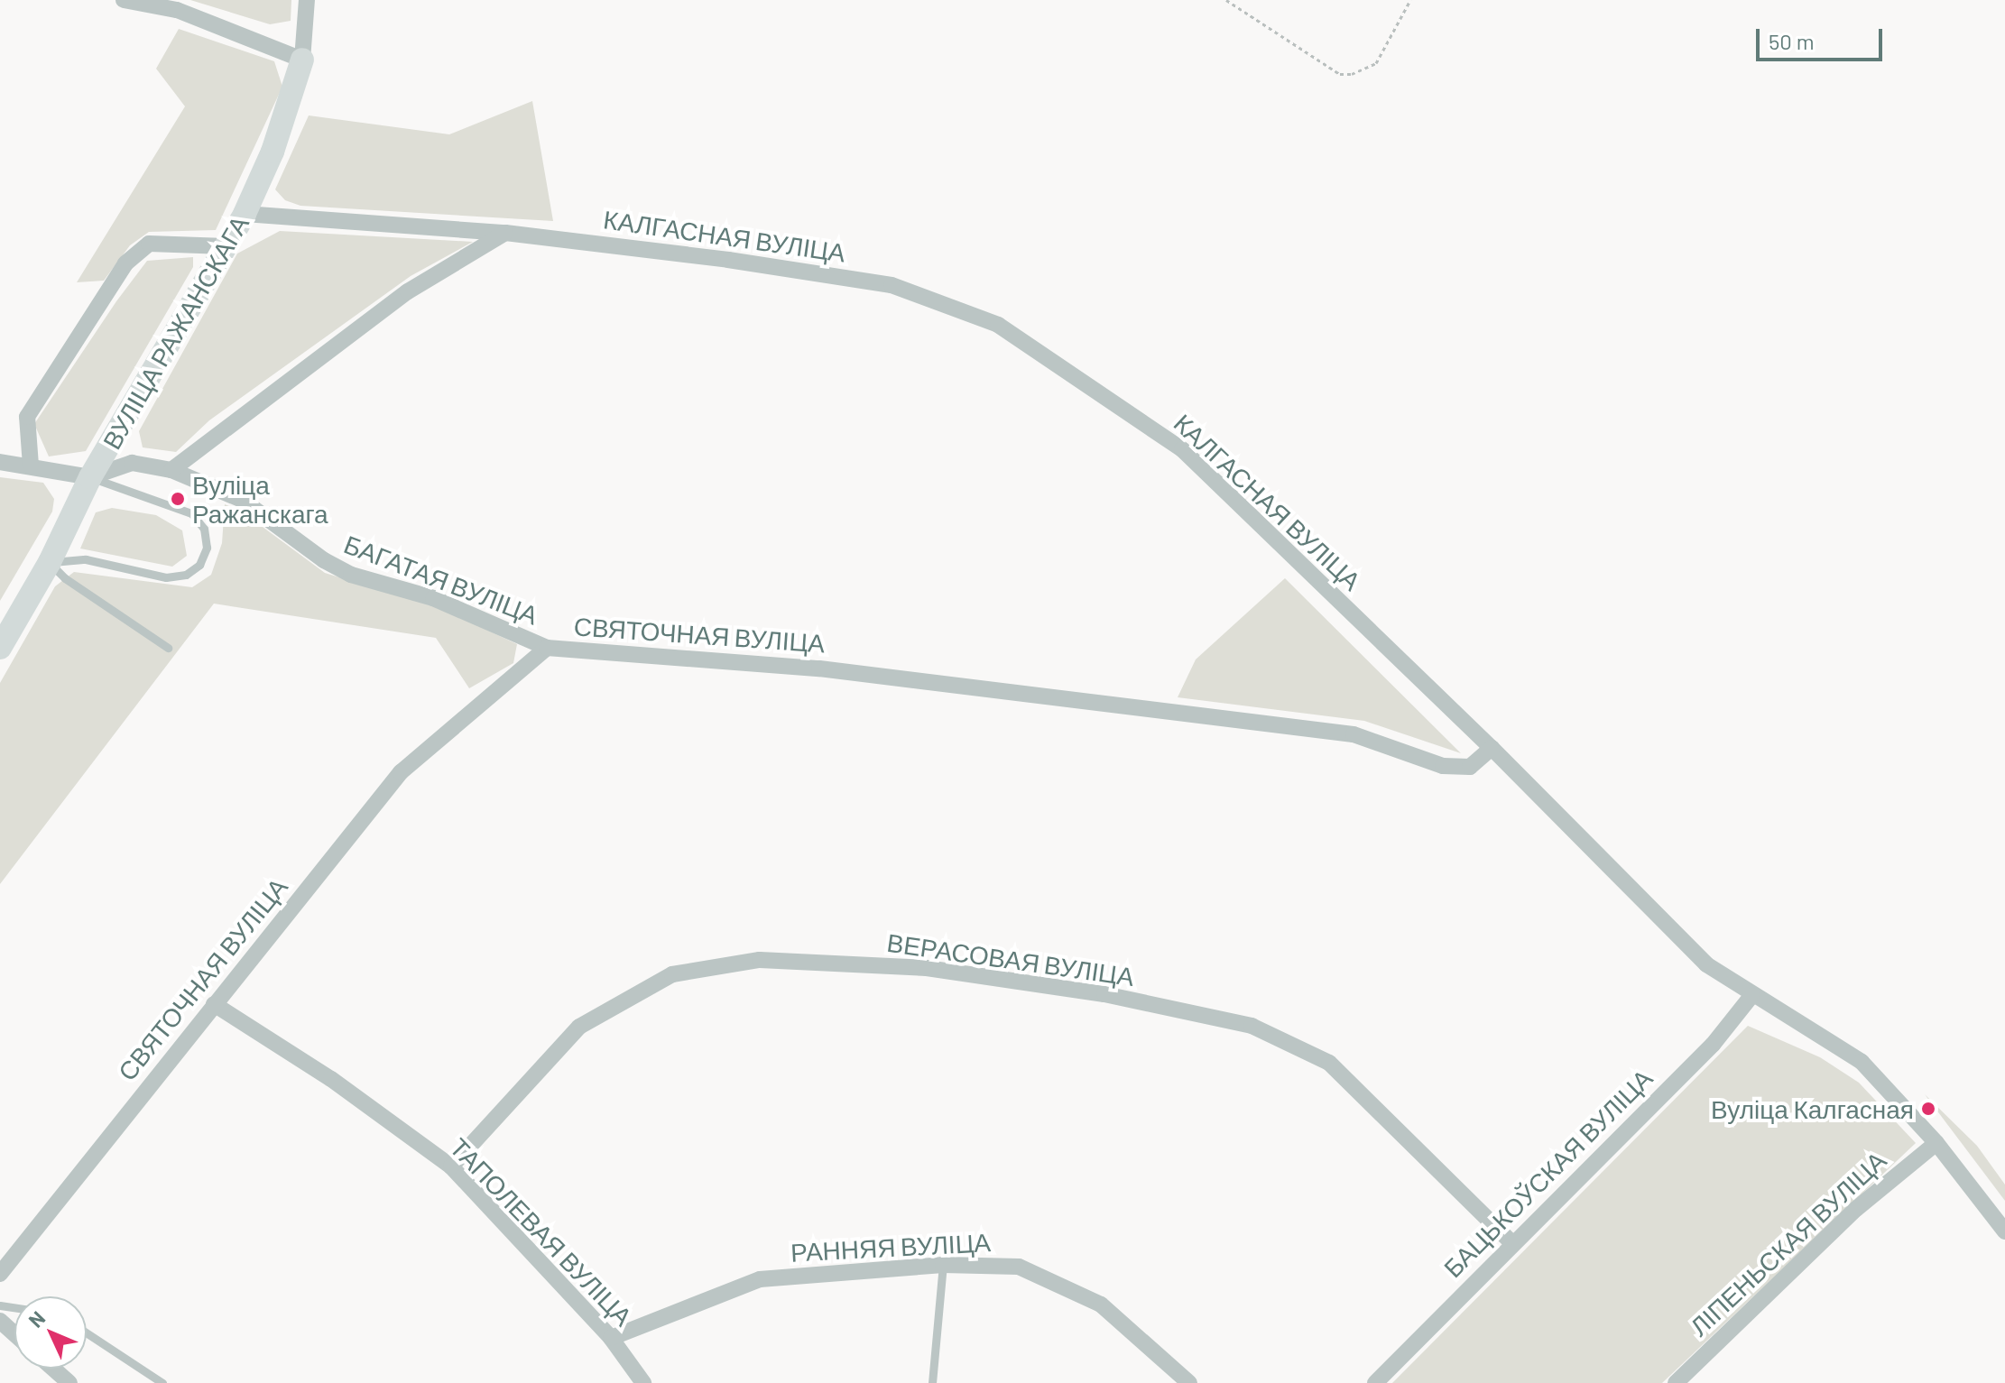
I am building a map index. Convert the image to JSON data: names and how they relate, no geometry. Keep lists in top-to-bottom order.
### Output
{
  "streets": {
    "street": [
      "КАЛГАСНАЯ ВУЛІЦА",
      "ВУЛІЦА РАЖАНСКАГА",
      "БАГАТАЯ ВУЛІЦА",
      "СВЯТОЧНАЯ ВУЛІЦА",
      "ВЕРАСОВАЯ ВУЛІЦА",
      "БАЦЬКОЎСКАЯ ВУЛІЦА",
      "ТАПОЛЕВАЯ ВУЛІЦА",
      "ЛІПЕНЬСКАЯ ВУЛІЦА",
      "РАННЯЯ ВУЛІЦА"
    ]
  },
  "crossings": [
    ["КАЛГАСНАЯ ВУЛІЦА", "ВУЛІЦА РАЖАНСКАГА"],
    ["КАЛГАСНАЯ ВУЛІЦА", "СВЯТОЧНАЯ ВУЛІЦА"],
    ["КАЛГАСНАЯ ВУЛІЦА", "БАЦЬКОЎСКАЯ ВУЛІЦА"],
    ["КАЛГАСНАЯ ВУЛІЦА", "ЛІПЕНЬСКАЯ ВУЛІЦА"],
    ["ВУЛІЦА РАЖАНСКАГА", "БАГАТАЯ ВУЛІЦА"],
    ["БАГАТАЯ ВУЛІЦА", "СВЯТОЧНАЯ ВУЛІЦА"],
    ["СВЯТОЧНАЯ ВУЛІЦА", "ТАПОЛЕВАЯ ВУЛІЦА"],
    ["ВЕРАСОВАЯ ВУЛІЦА", "БАЦЬКОЎСКАЯ ВУЛІЦА"],
    ["ВЕРАСОВАЯ ВУЛІЦА", "ТАПОЛЕВАЯ ВУЛІЦА"],
    ["ТАПОЛЕВАЯ ВУЛІЦА", "РАННЯЯ ВУЛІЦА"]
  ],
  "places": ["Вуліца Ражанскага", "Вуліца Калгасная"],
  "scale_bar": "50 m",
  "north": "top left"
}
